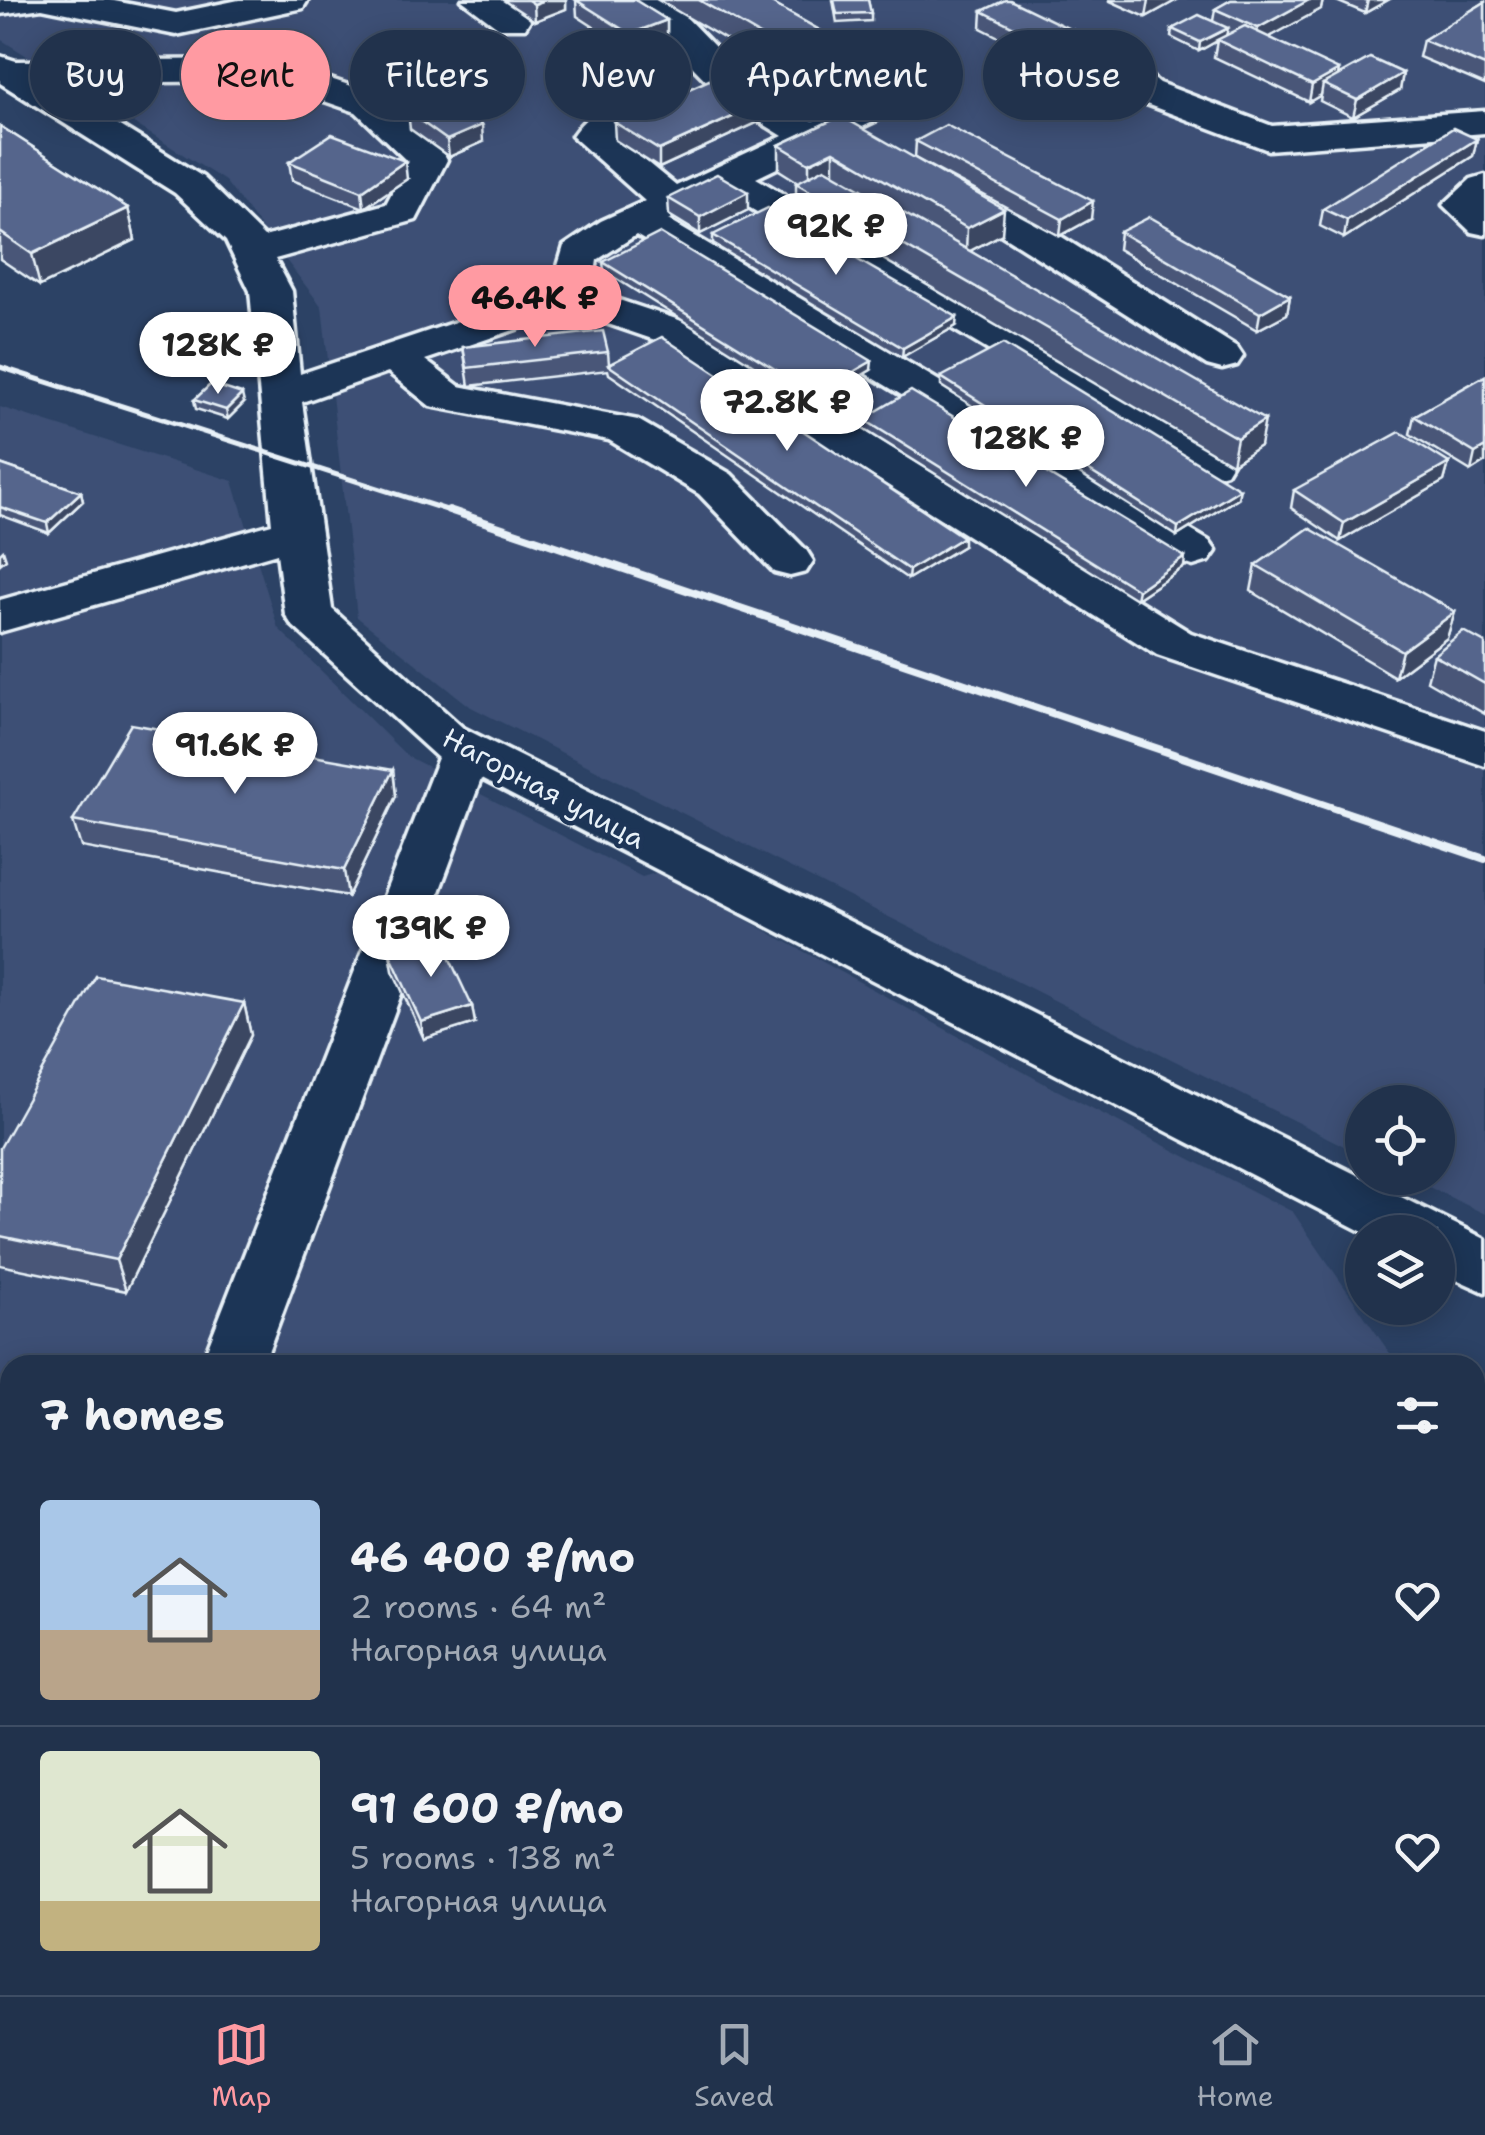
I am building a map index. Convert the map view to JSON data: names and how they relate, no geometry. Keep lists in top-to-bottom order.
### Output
{
  "streets": {
    "street": ["Нагорная улица"]
  },
  "page": {
    "chip": [
      "Buy",
      "Rent",
      "Filters",
      "New",
      "Apartment",
      "House"
    ],
    "price": [
      "92K ₽",
      "46.4K ₽",
      "128K ₽",
      "72.8K ₽",
      "128K ₽",
      "91.6K ₽",
      "139K ₽"
    ],
    "heading": "7 homes",
    "list": [
      {
        "name": "46 400 ₽/mo",
        "note": "2 rooms · 64 m² · Нагорная улица"
      },
      {
        "name": "91 600 ₽/mo",
        "note": "5 rooms · 138 m² · Нагорная улица"
      }
    ],
    "tabs": ["Map", "Saved", "Home"]
  }
}
